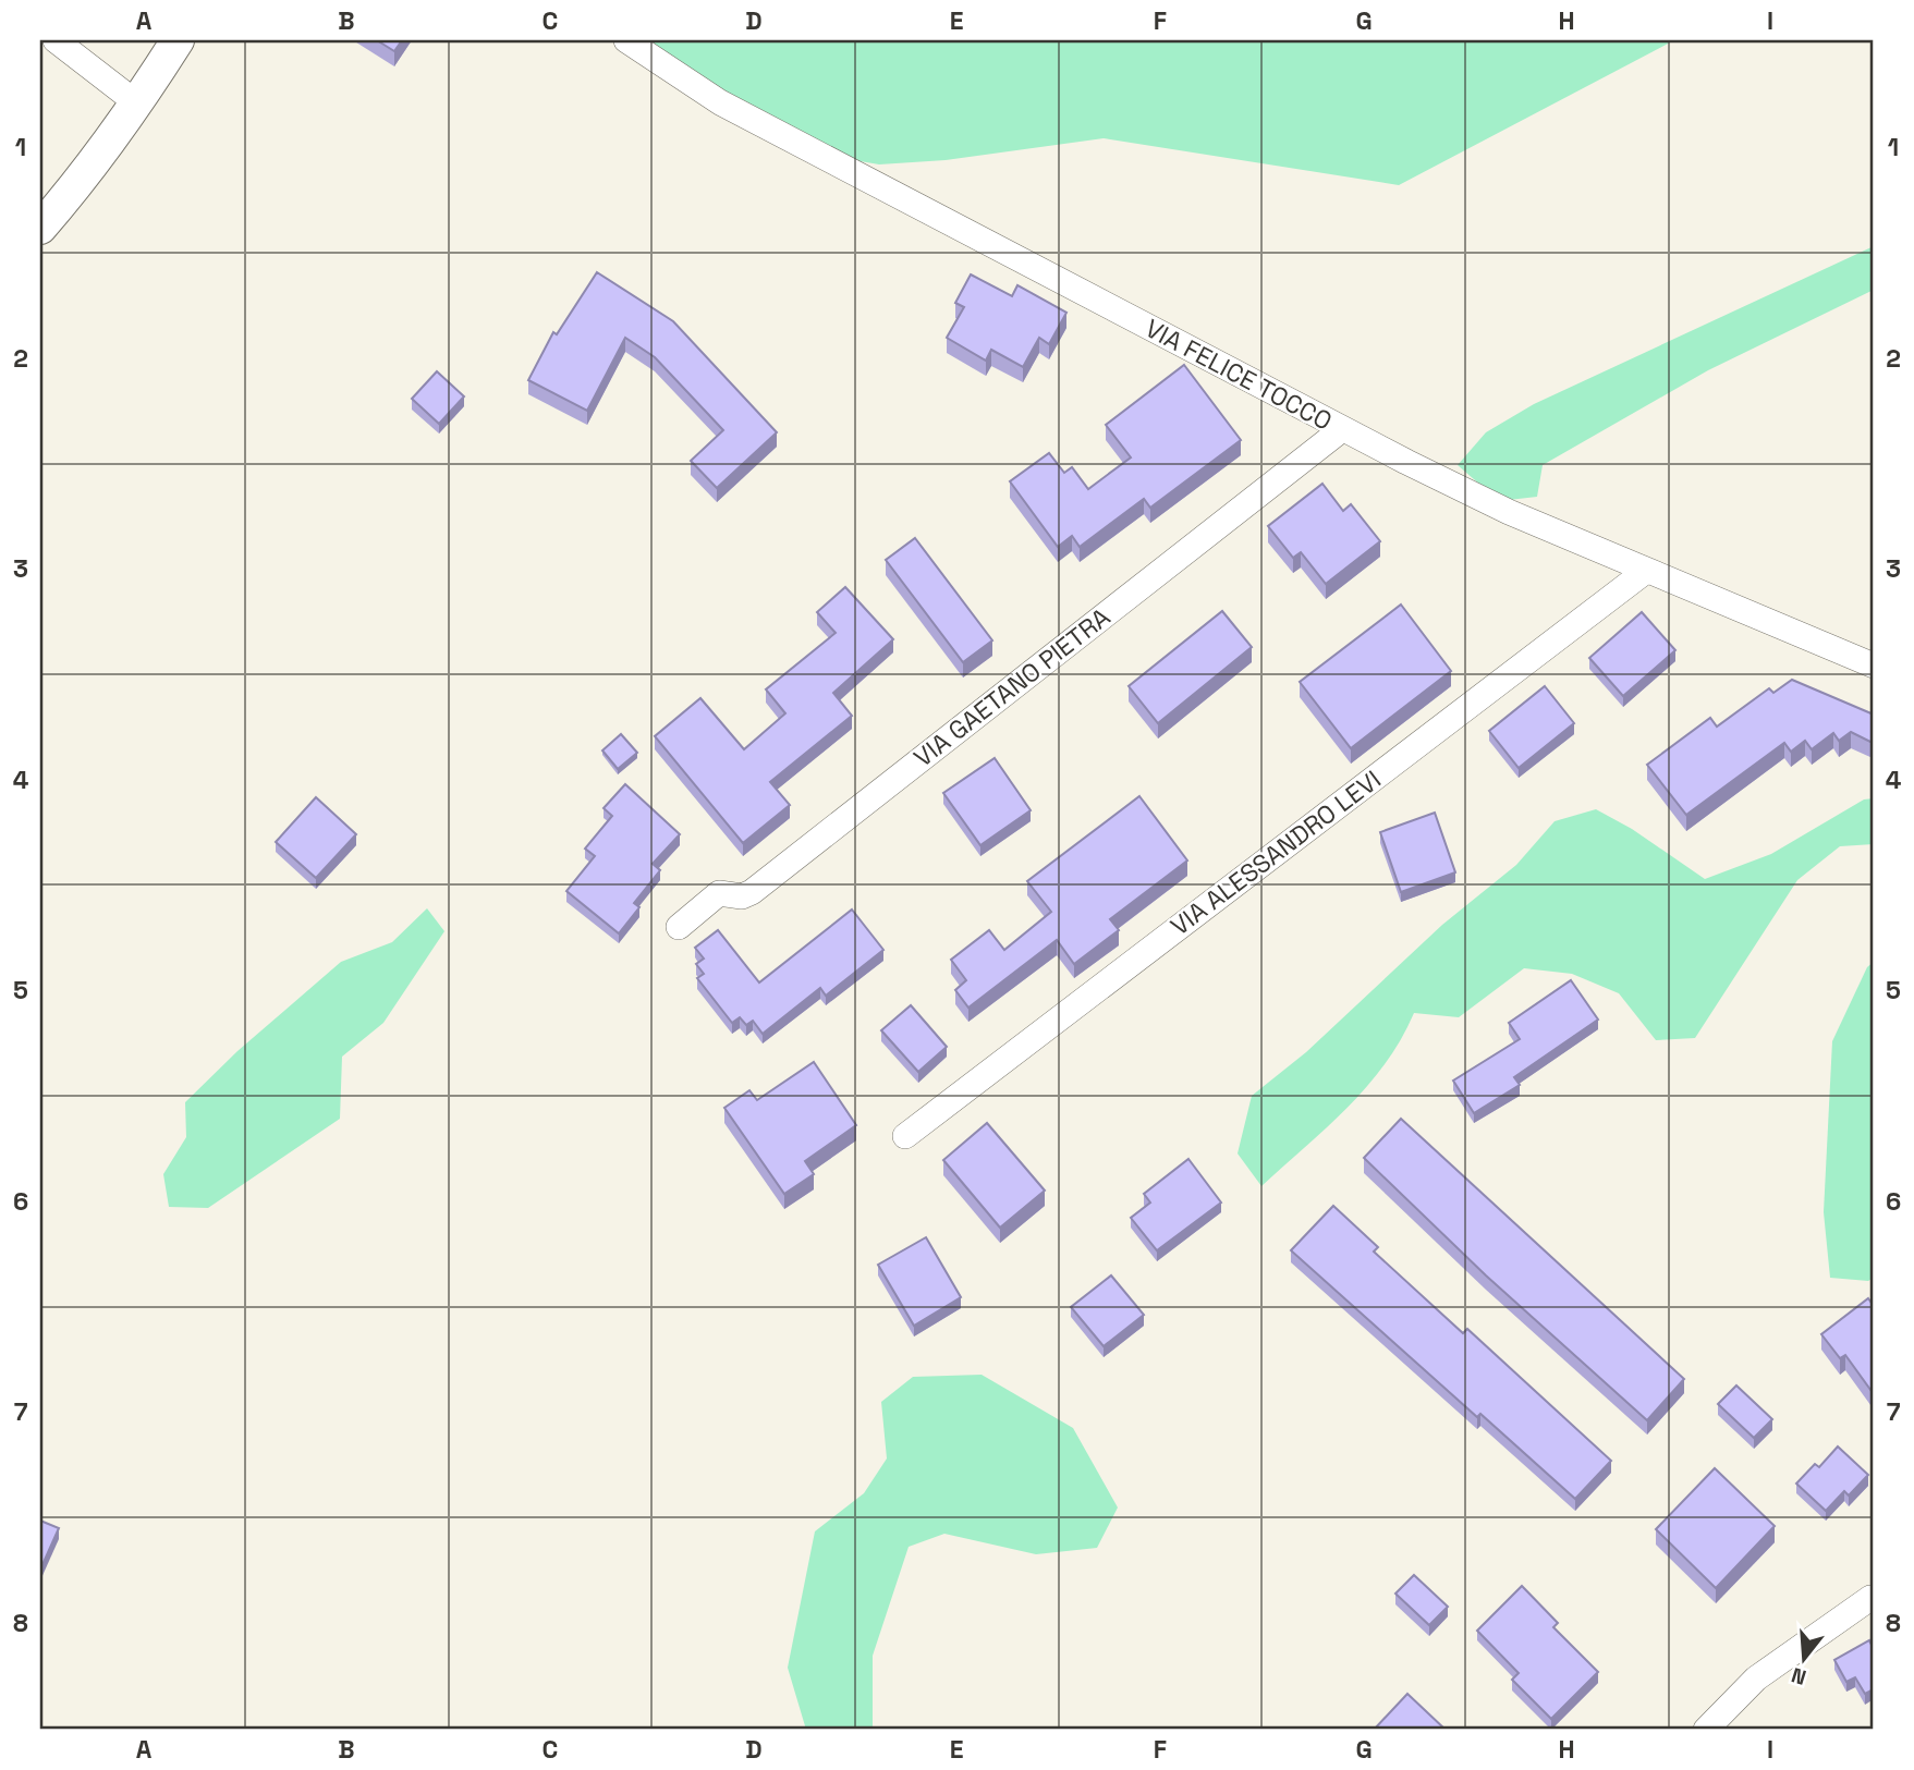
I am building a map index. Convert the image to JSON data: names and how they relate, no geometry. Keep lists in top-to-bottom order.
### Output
{
  "streets": {
    "street": ["VIA FELICE TOCCO", "VIA GAETANO PIETRA", "VIA ALESSANDRO LEVI"]
  },
  "crossings": [
    ["VIA FELICE TOCCO", "VIA GAETANO PIETRA"],
    ["VIA FELICE TOCCO", "VIA ALESSANDRO LEVI"]
  ],
  "north": "bottom",
  "grid": {
    "columns": [
      "A",
      "B",
      "C",
      "D",
      "E",
      "F",
      "G",
      "H",
      "I"
    ],
    "rows": [
      "1",
      "2",
      "3",
      "4",
      "5",
      "6",
      "7",
      "8"
    ]
  }
}
